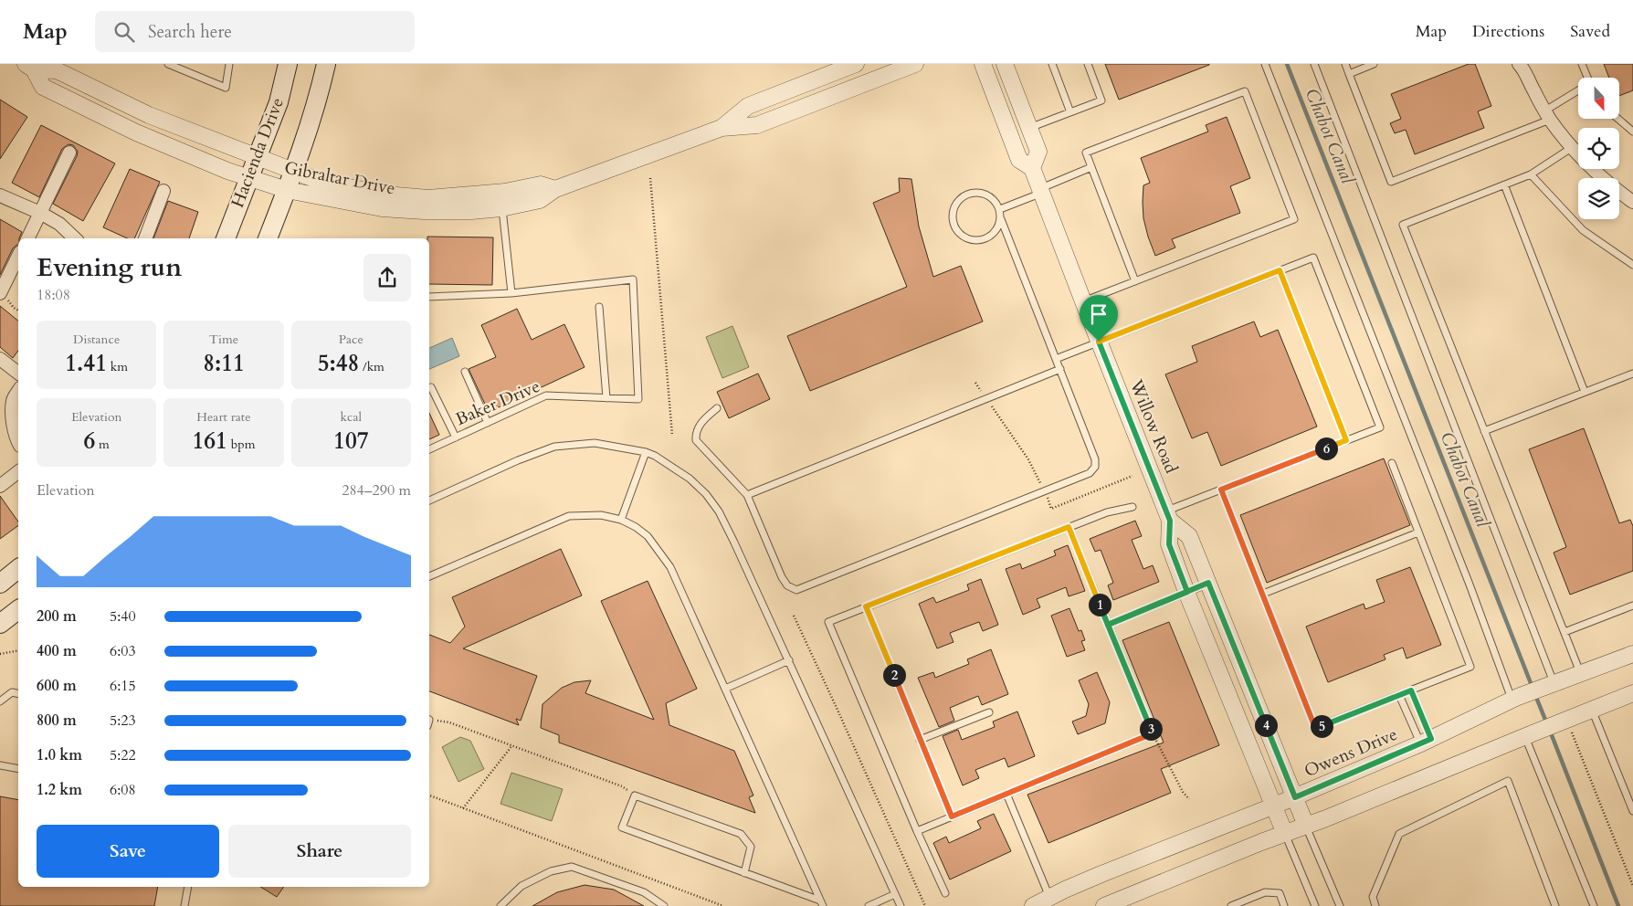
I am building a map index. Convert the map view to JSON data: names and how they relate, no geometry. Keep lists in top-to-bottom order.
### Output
{
  "streets": {
    "main road": ["Hacienda Drive"],
    "street": ["Gibraltar Drive", "Willow Road", "Owens Drive"],
    "lane": ["Baker Drive"]
  },
  "crossings": [
    ["Hacienda Drive", "Gibraltar Drive"],
    ["Willow Road", "Owens Drive"]
  ],
  "water": ["Chabot Canal"],
  "north": "bottom",
  "page": {
    "header": "Map",
    "search": "Search here",
    "nav": ["Map", "Directions", "Saved"],
    "heading": ["Evening run", "18:08"],
    "stats": [
      ["Distance", "1.41 km"],
      ["Time", "8:11"],
      ["Pace", "5:48 /km"],
      ["Elevation", "6 m"],
      ["Heart rate", "161 bpm"],
      ["kcal", "107"]
    ],
    "pins": [
      "6",
      "1",
      "2",
      "4",
      "5",
      "3"
    ],
    "chart": ["Elevation", "284–290 m"],
    "list": [
      {
        "name": "200 m",
        "note": "5:40"
      },
      {
        "name": "400 m",
        "note": "6:03"
      },
      {
        "name": "600 m",
        "note": "6:15"
      },
      {
        "name": "800 m",
        "note": "5:23"
      },
      {
        "name": "1.0 km",
        "note": "5:22"
      },
      {
        "name": "1.2 km",
        "note": "6:08"
      }
    ],
    "buttons": ["Save", "Share"]
  }
}
